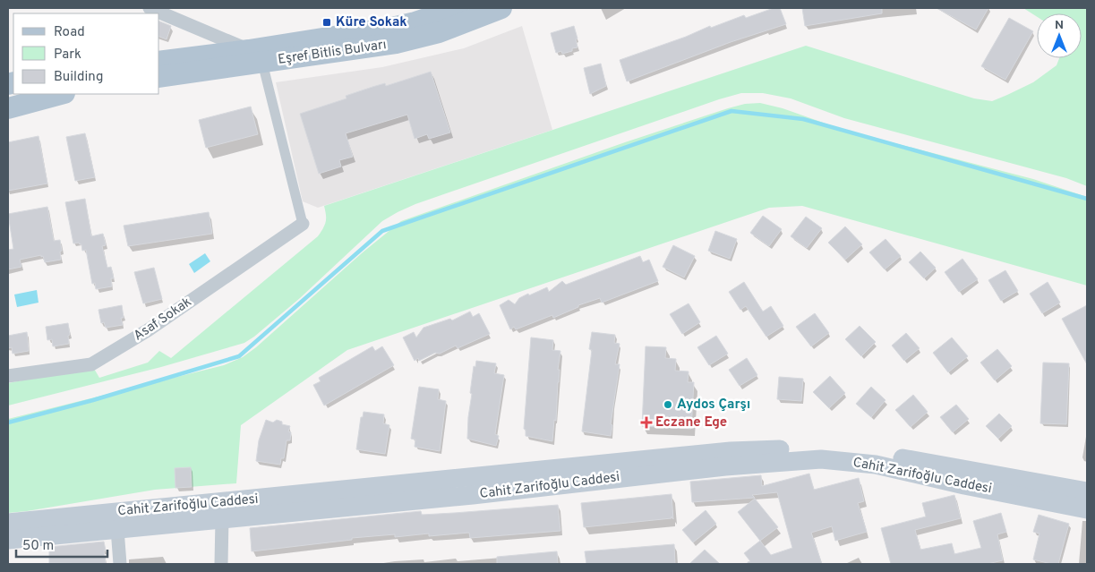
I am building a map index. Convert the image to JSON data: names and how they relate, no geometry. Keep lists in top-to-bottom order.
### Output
{
  "streets": {
    "main road": ["Eşref Bitlis Bulvarı", "Cahit Zarifoğlu Caddesi"],
    "street": ["Asaf Sokak"]
  },
  "places": {
    "transit": ["Küre Sokak"],
    "other": ["Aydos Çarşı"],
    "health": ["Eczane Ege"]
  },
  "legend": ["Road", "Park", "Building"],
  "scale_bar": "50 m",
  "north": "top"
}
